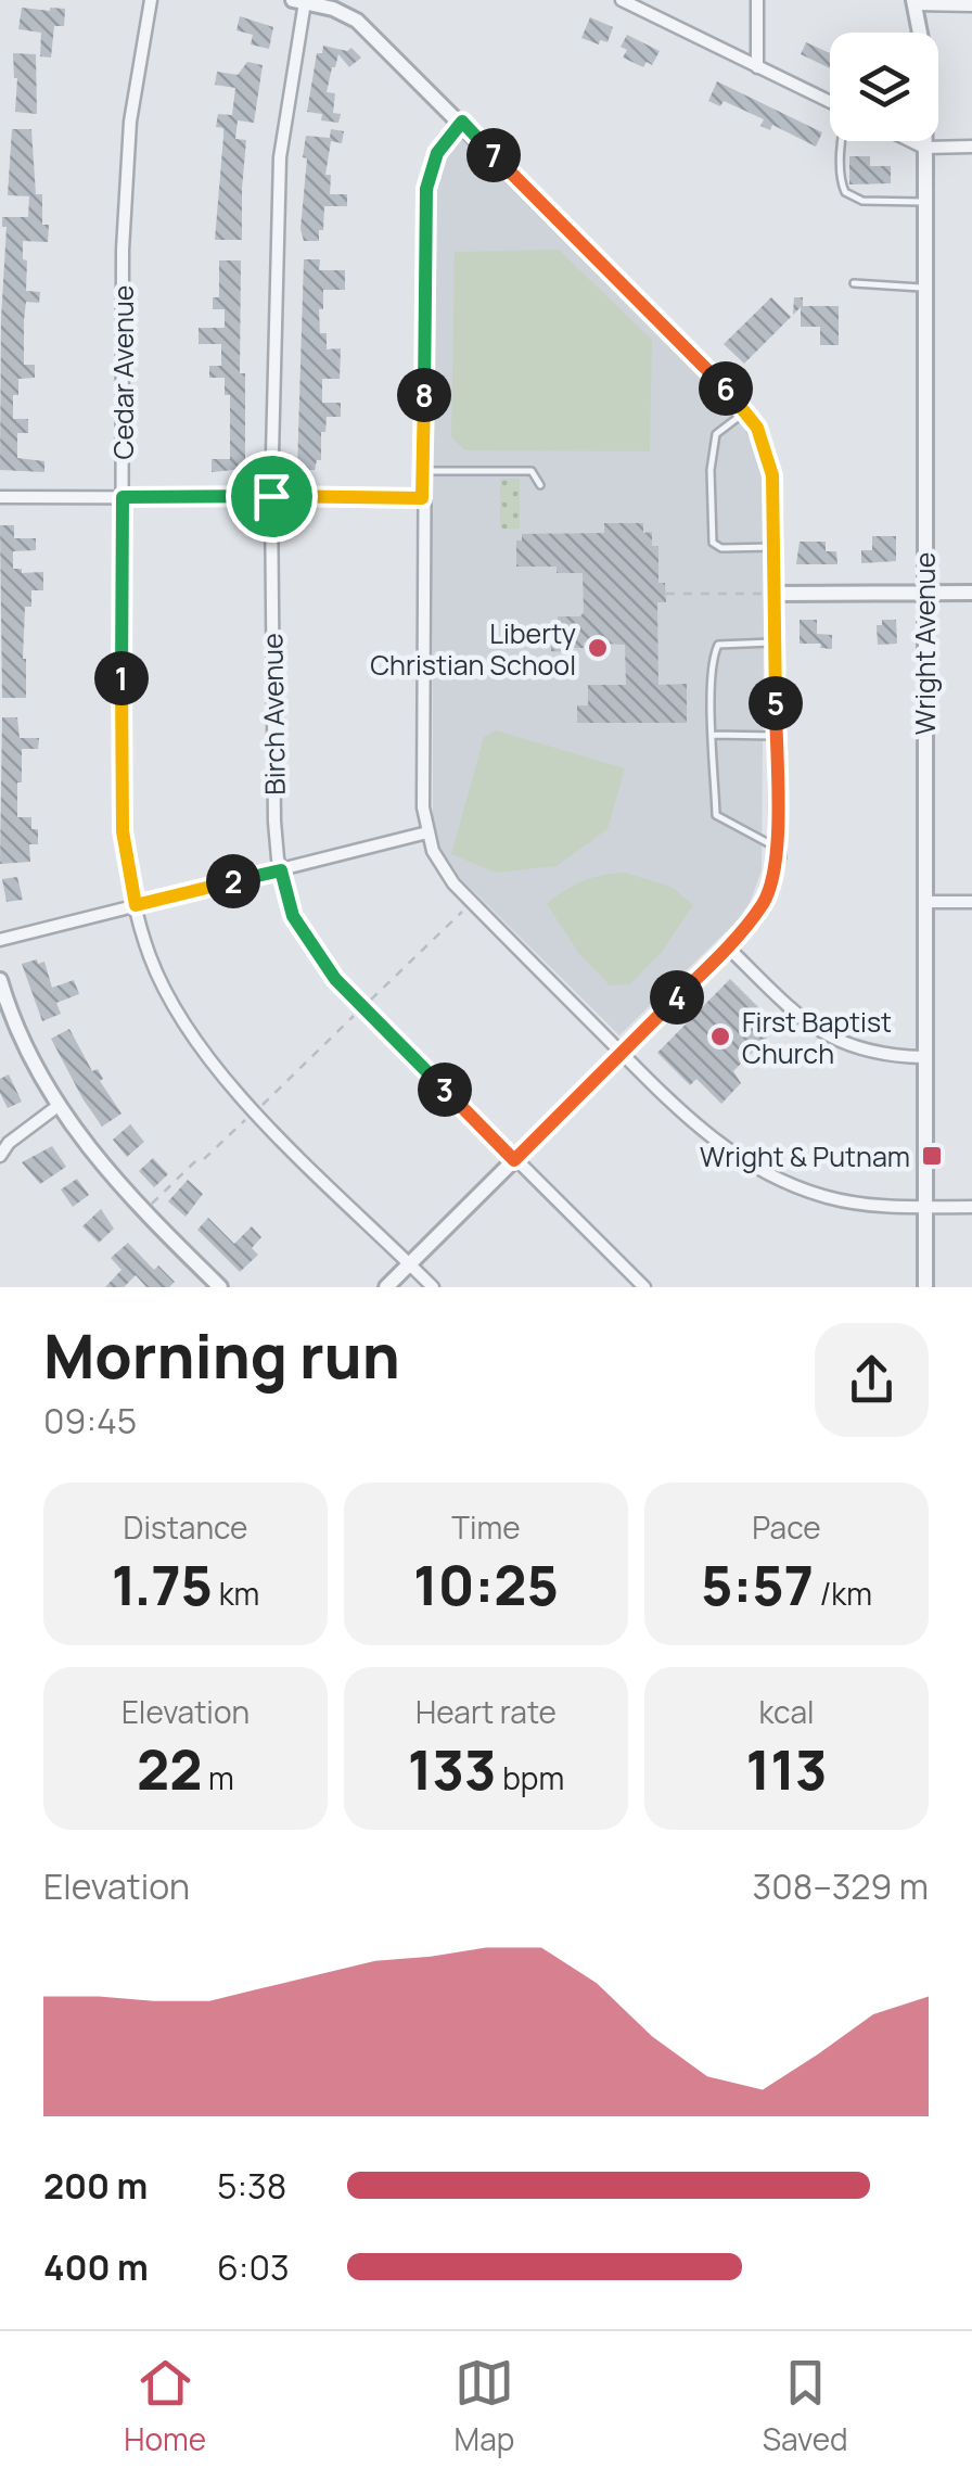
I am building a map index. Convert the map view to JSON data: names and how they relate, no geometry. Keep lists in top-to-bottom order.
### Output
{
  "streets": {
    "street": ["Cedar Avenue", "Wright Avenue", "Birch Avenue"]
  },
  "places": {
    "other": ["Liberty Christian School", "First Baptist Church"],
    "transit": ["Wright & Putnam"]
  },
  "page": {
    "pins": [
      "7",
      "6",
      "8",
      "1",
      "5",
      "2",
      "4",
      "3"
    ],
    "heading": ["Morning run", "09:45"],
    "stats": [
      ["Distance", "1.75 km"],
      ["Time", "10:25"],
      ["Pace", "5:57 /km"],
      ["Elevation", "22 m"],
      ["Heart rate", "133 bpm"],
      ["kcal", "113"]
    ],
    "chart": ["Elevation", "308–329 m"],
    "list": [
      {
        "name": "200 m",
        "note": "5:38"
      },
      {
        "name": "400 m",
        "note": "6:03"
      }
    ],
    "tabs": ["Home", "Map", "Saved"]
  }
}
